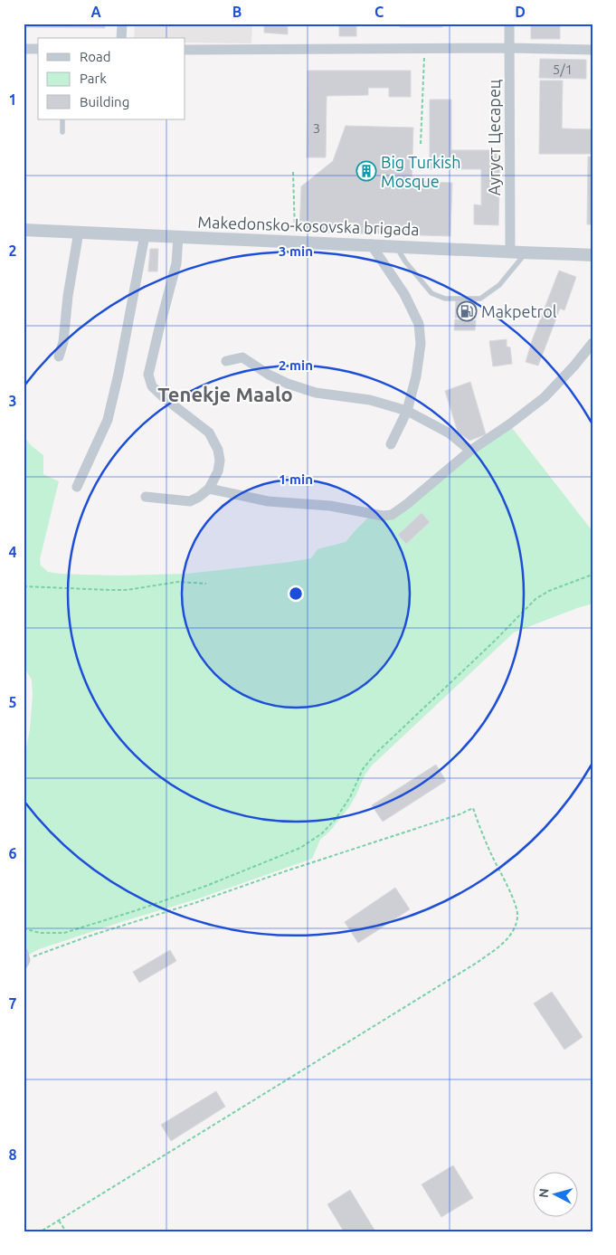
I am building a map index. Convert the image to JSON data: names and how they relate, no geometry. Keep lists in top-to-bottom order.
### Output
{
  "streets": {
    "street": ["Аугуст Цесарец", "Makedonsko-kosovska brigada"]
  },
  "crossings": [
    ["Аугуст Цесарец", "Makedonsko-kosovska brigada"]
  ],
  "districts": ["Tenekje Maalo"],
  "places": {
    "building": ["Big Turkish Mosque"],
    "fuel station": ["Makpetrol"]
  },
  "house_numbers": ["5/1", "3"],
  "legend": ["Road", "Park", "Building"],
  "north": "left",
  "grid": {
    "columns": [
      "A",
      "B",
      "C",
      "D"
    ],
    "rows": [
      "1",
      "2",
      "3",
      "4",
      "5",
      "6",
      "7",
      "8"
    ]
  },
  "rings": ["3 min", "2 min", "1 min"]
}
